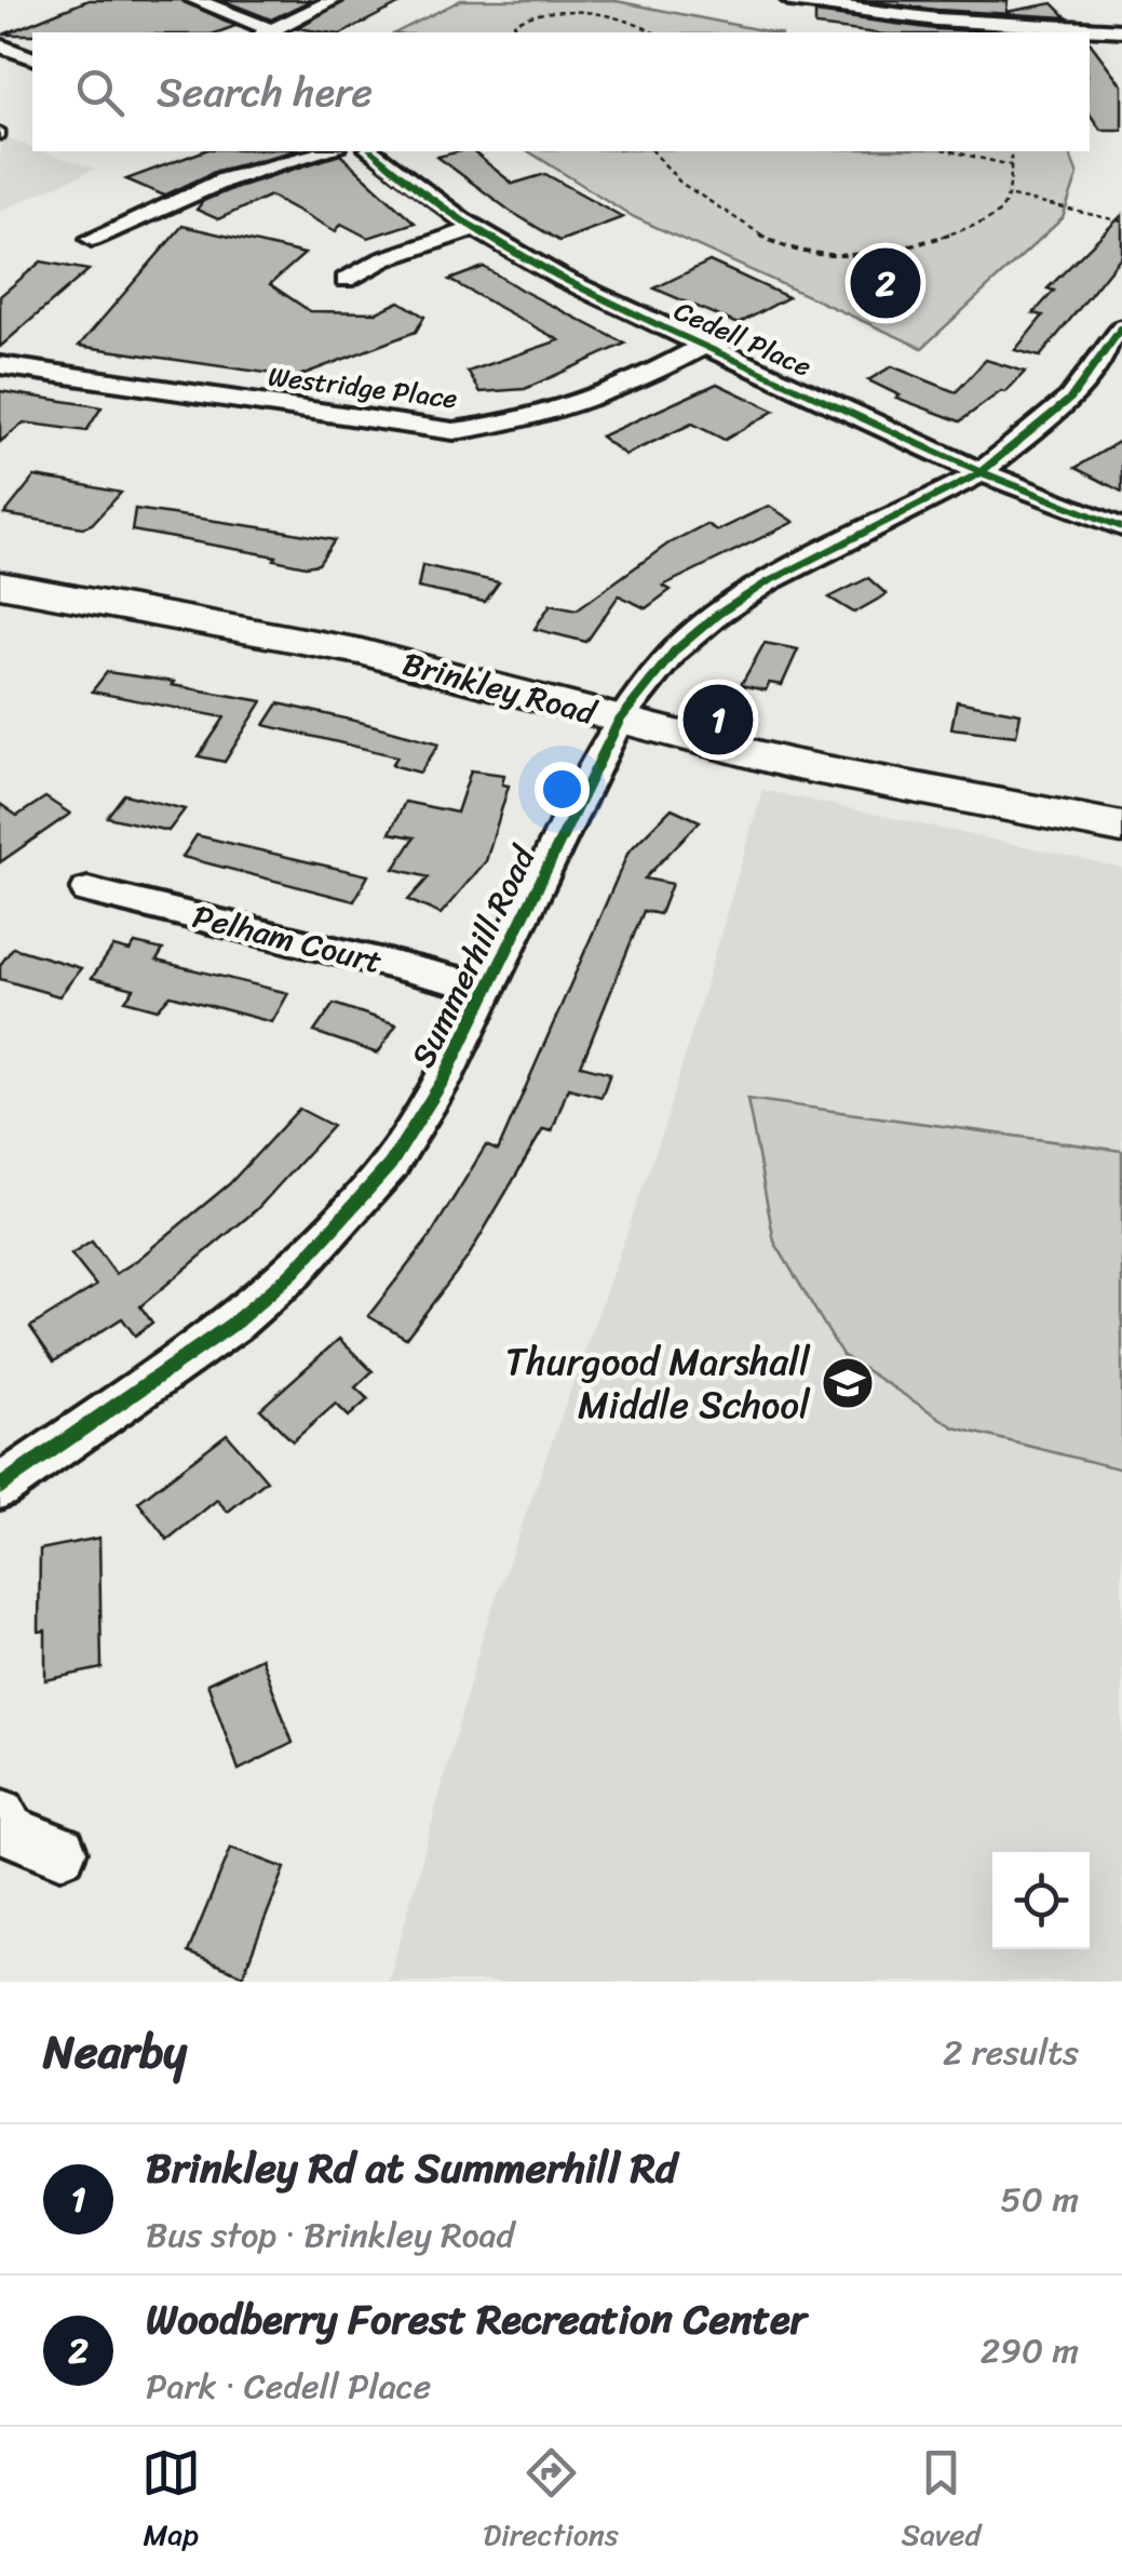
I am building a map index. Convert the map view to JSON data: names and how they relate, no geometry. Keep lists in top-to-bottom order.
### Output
{
  "streets": {
    "main road": ["Brinkley Road"],
    "street": [
      "Cedell Place",
      "Westridge Place",
      "Pelham Court",
      "Summerhill Road"
    ]
  },
  "crossings": [
    ["Cedell Place", "Westridge Place"],
    ["Cedell Place", "Summerhill Road"],
    ["Brinkley Road", "Summerhill Road"],
    ["Pelham Court", "Summerhill Road"]
  ],
  "places": {
    "school or university": ["Thurgood Marshall Middle School"]
  },
  "page": {
    "search": "Search here",
    "pins": ["2", "1"],
    "heading": ["Nearby", "2 results"],
    "list": [
      {
        "mark": "1",
        "name": "Brinkley Rd at Summerhill Rd",
        "note": "Bus stop · Brinkley Road",
        "value": "50 m"
      },
      {
        "mark": "2",
        "name": "Woodberry Forest Recreation Center",
        "note": "Park · Cedell Place",
        "value": "290 m"
      }
    ],
    "nav": ["Map", "Directions", "Saved"]
  }
}
